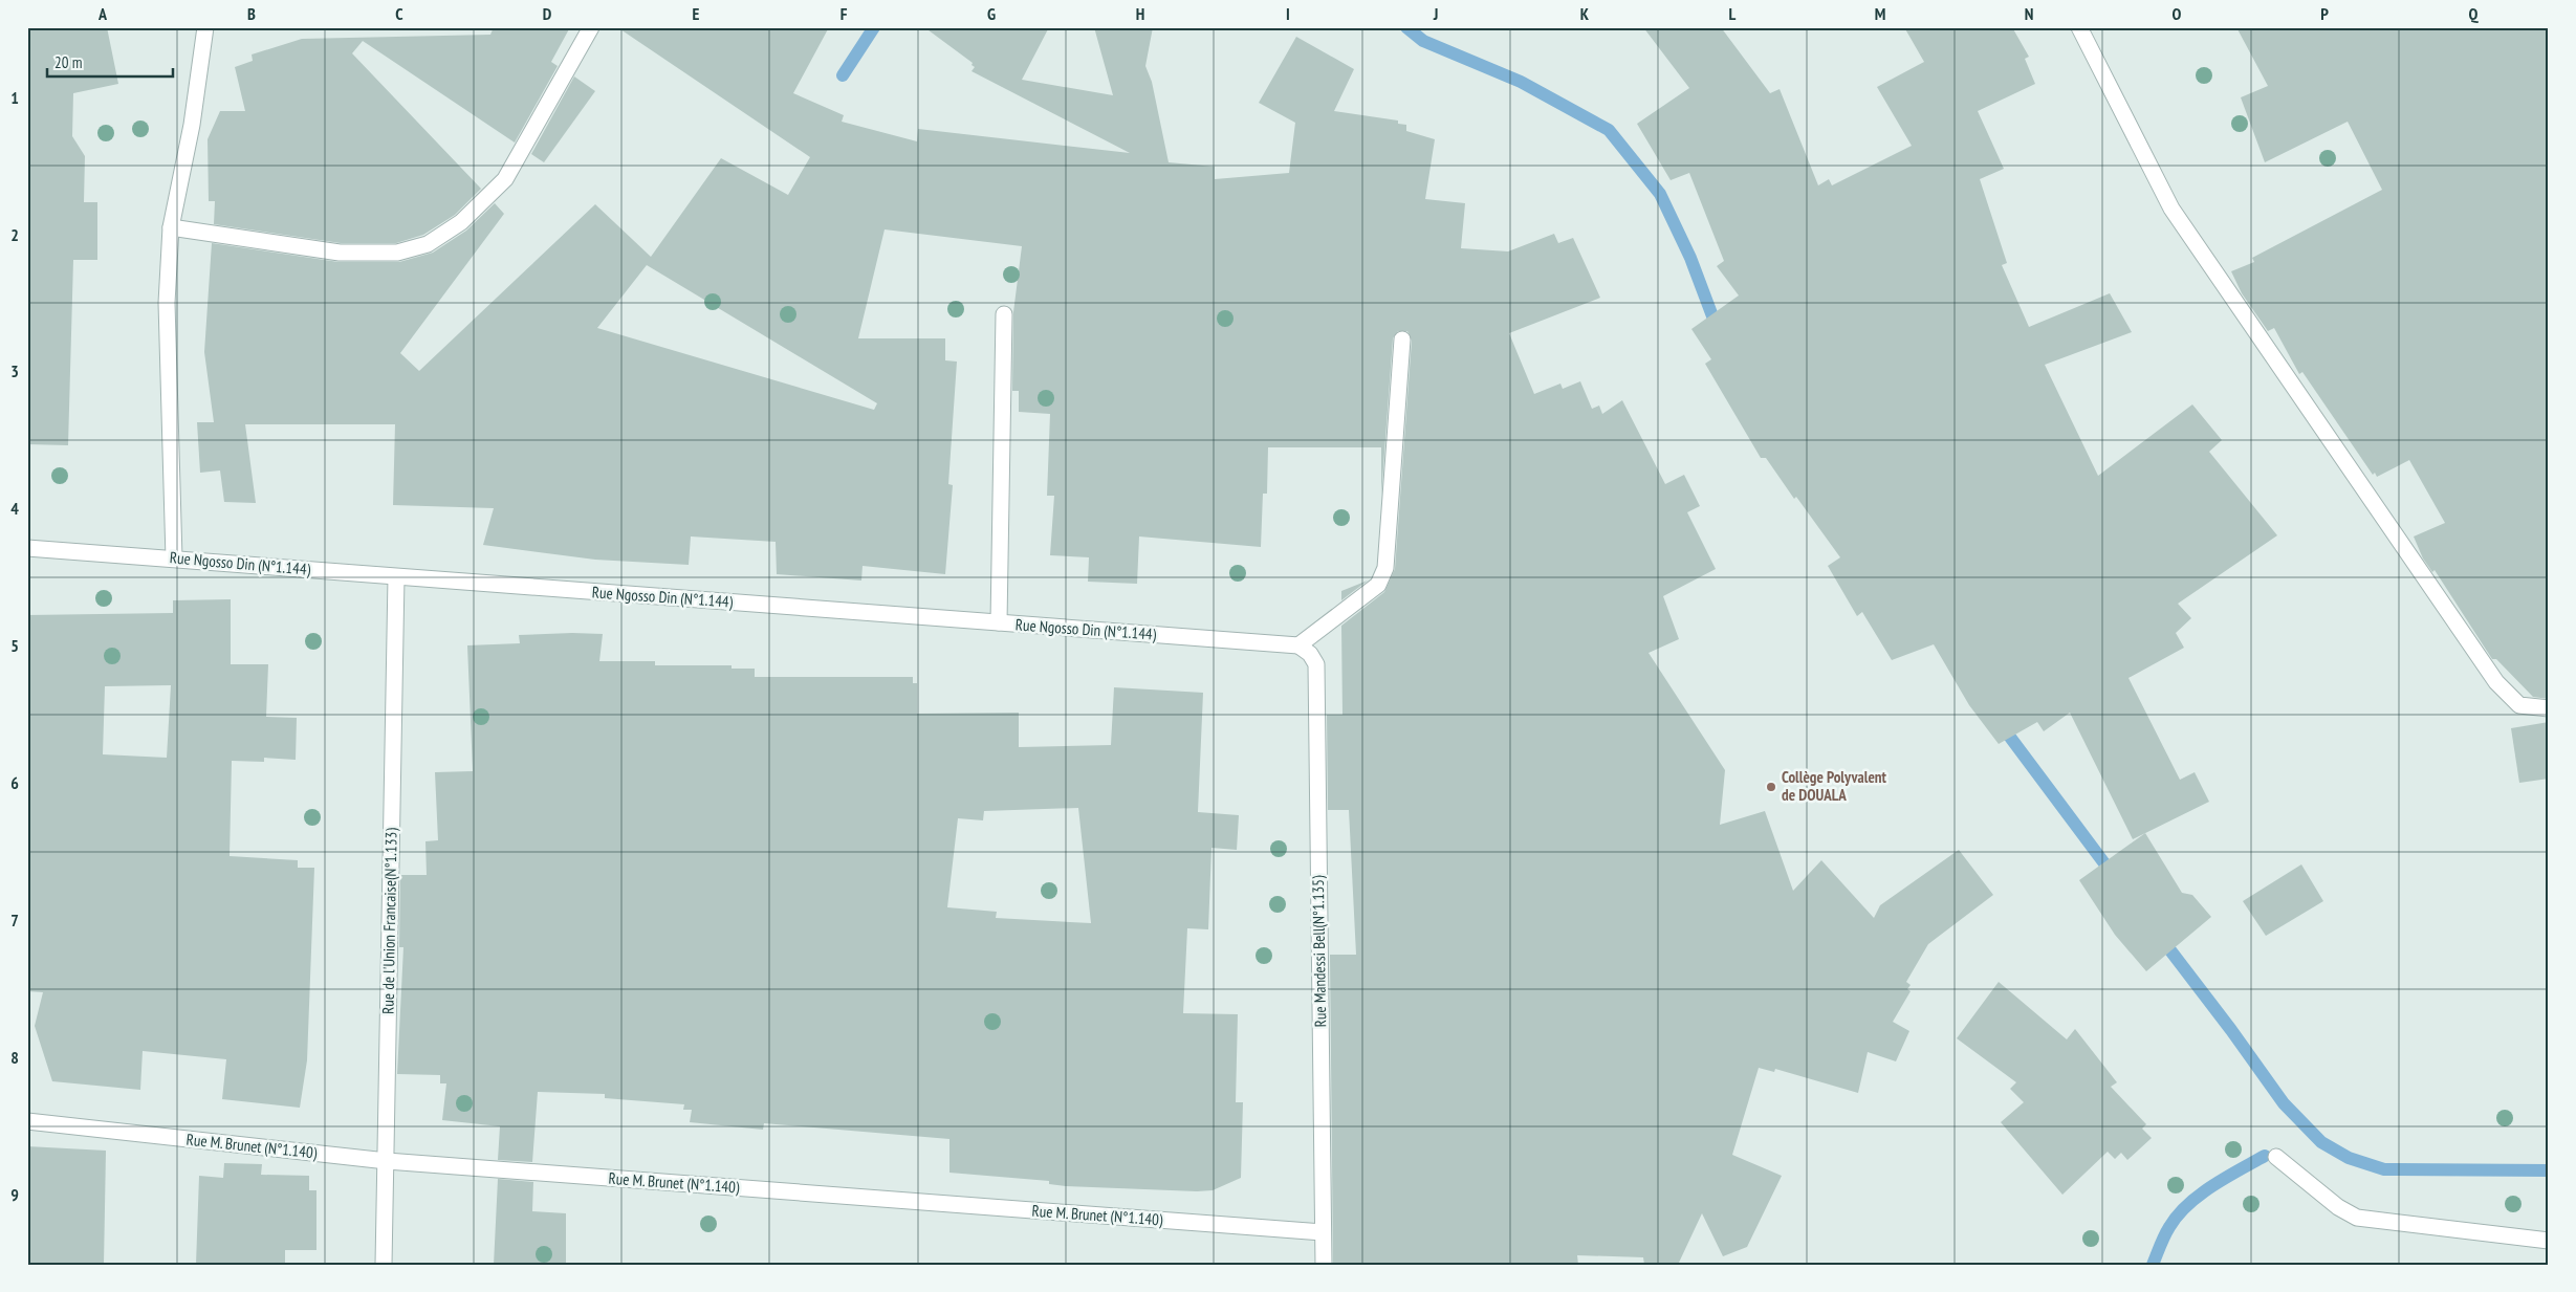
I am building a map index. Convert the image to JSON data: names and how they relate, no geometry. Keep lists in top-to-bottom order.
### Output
{
  "streets": {
    "street": [
      "Rue Ngosso Din (N°1.144)",
      "Rue de l'Union Francaise(N°1.133)",
      "Rue Mandessi Bell(N°1.135)",
      "Rue M. Brunet (N°1.140)"
    ]
  },
  "crossings": [
    ["Rue Ngosso Din (N°1.144)", "Rue de l'Union Francaise(N°1.133)"],
    ["Rue Ngosso Din (N°1.144)", "Rue Mandessi Bell(N°1.135)"],
    ["Rue de l'Union Francaise(N°1.133)", "Rue M. Brunet (N°1.140)"],
    ["Rue Mandessi Bell(N°1.135)", "Rue M. Brunet (N°1.140)"]
  ],
  "places": ["Collège Polyvalent de DOUALA"],
  "scale_bar": "20 m",
  "grid": {
    "columns": [
      "A",
      "B",
      "C",
      "D",
      "E",
      "F",
      "G",
      "H",
      "I",
      "J",
      "K",
      "L",
      "M",
      "N",
      "O",
      "P",
      "Q"
    ],
    "rows": [
      "1",
      "2",
      "3",
      "4",
      "5",
      "6",
      "7",
      "8",
      "9"
    ]
  }
}
